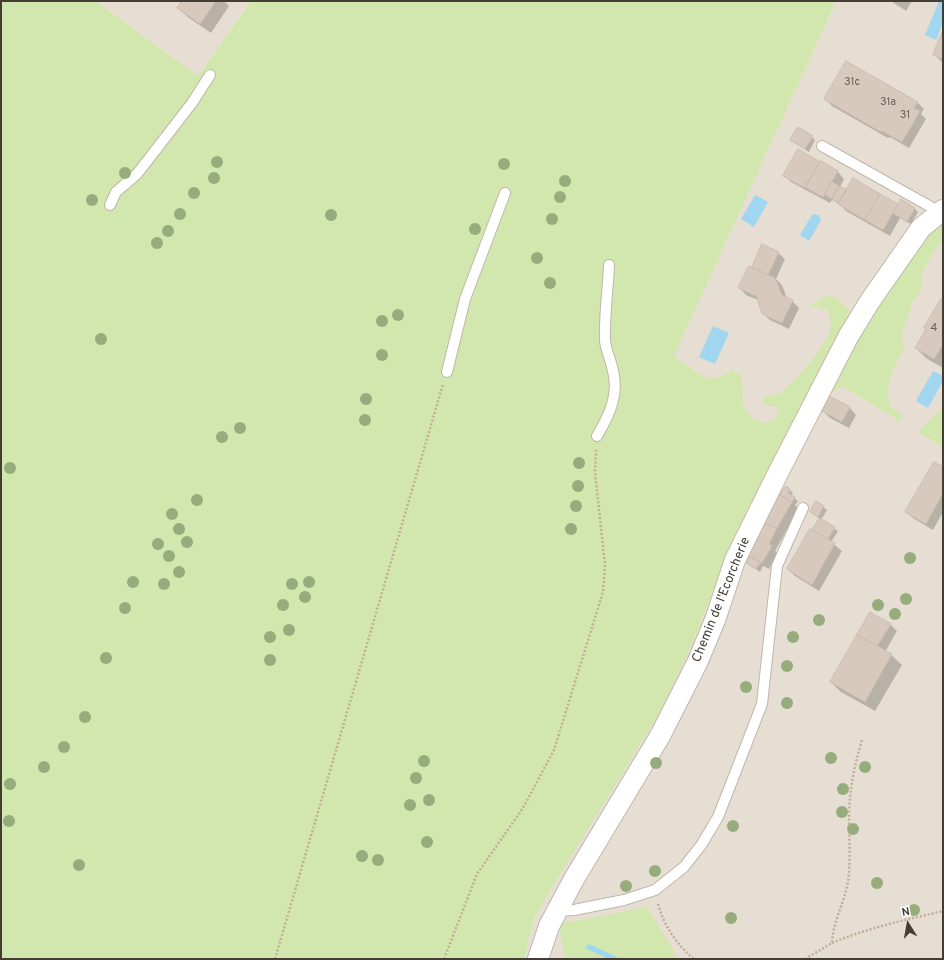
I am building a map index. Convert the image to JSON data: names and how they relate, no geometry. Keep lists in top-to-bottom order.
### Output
{
  "streets": {
    "street": ["Chemin de l'Ecorcherie"]
  },
  "house_numbers": [
    "31c",
    "31a",
    "31",
    "4"
  ],
  "north": "top"
}
